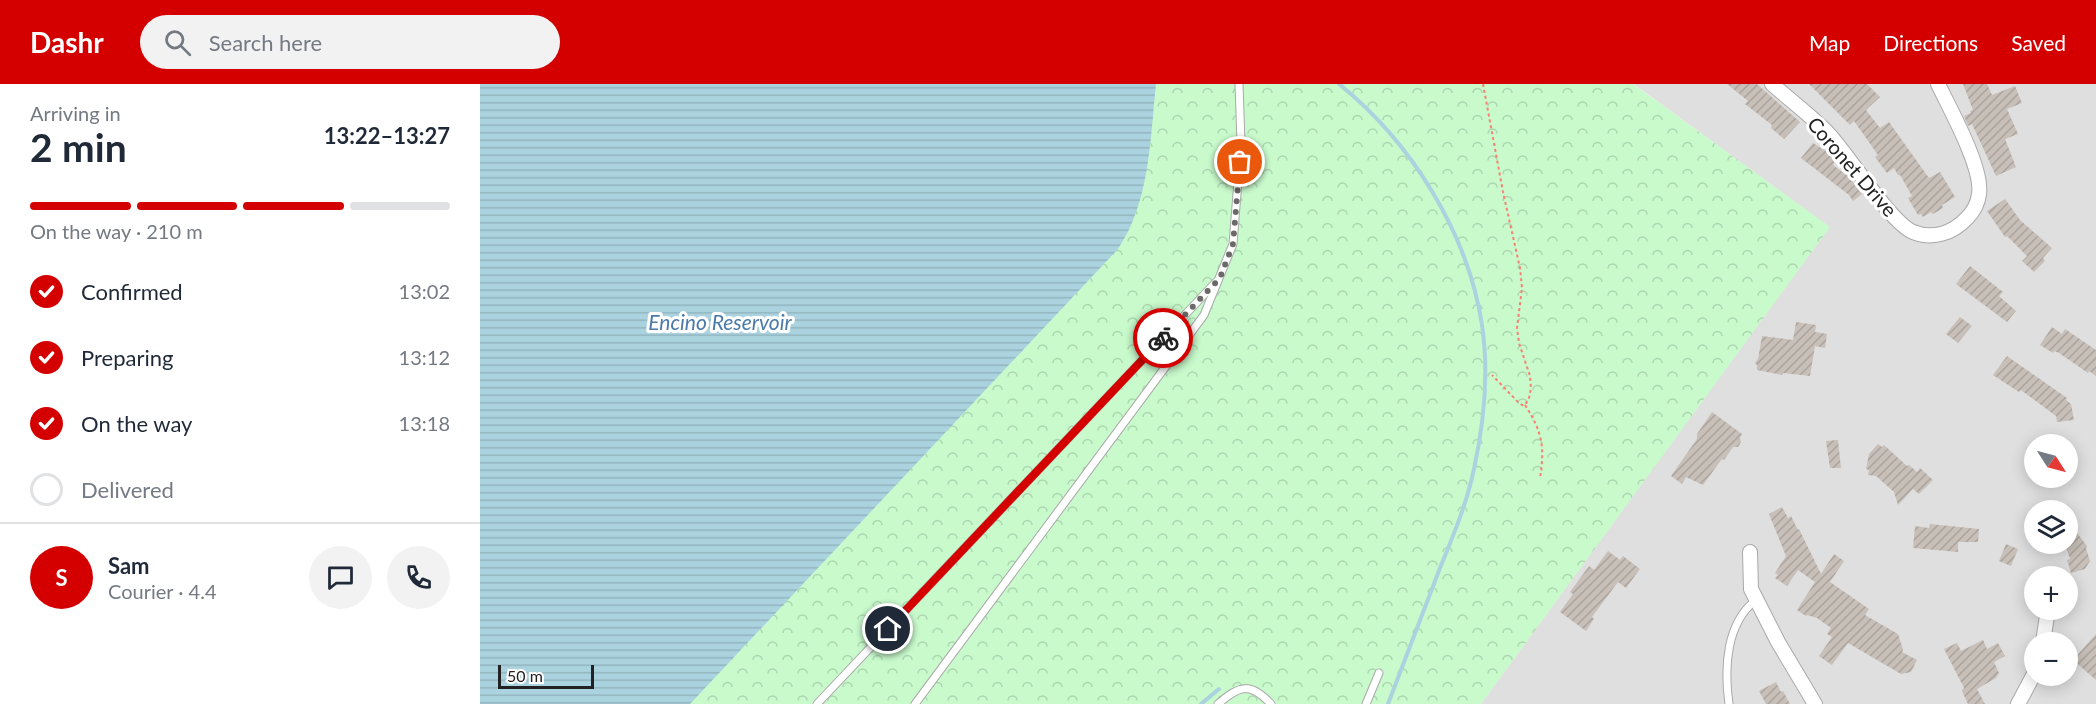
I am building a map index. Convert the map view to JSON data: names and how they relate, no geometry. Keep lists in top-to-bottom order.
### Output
{
  "streets": {
    "street": ["Coronet Drive"]
  },
  "water": ["Encino Reservoir"],
  "scale_bar": "50 m",
  "north": "bottom right",
  "page": {
    "header": "Dashr",
    "search": "Search here",
    "nav": ["Map", "Directions", "Saved"],
    "heading": ["2 min", "Arriving in", "13:22–13:27"],
    "panel": ["Sam", "Courier · 4.4"],
    "bar": "On the way · 210 m",
    "list": [
      ["Confirmed", "13:02"],
      ["Preparing", "13:12"],
      ["On the way", "13:18"],
      "Delivered"
    ],
    "map_buttons": ["+", "−"],
    "round": "S",
    "scale": "50 m"
  }
}
